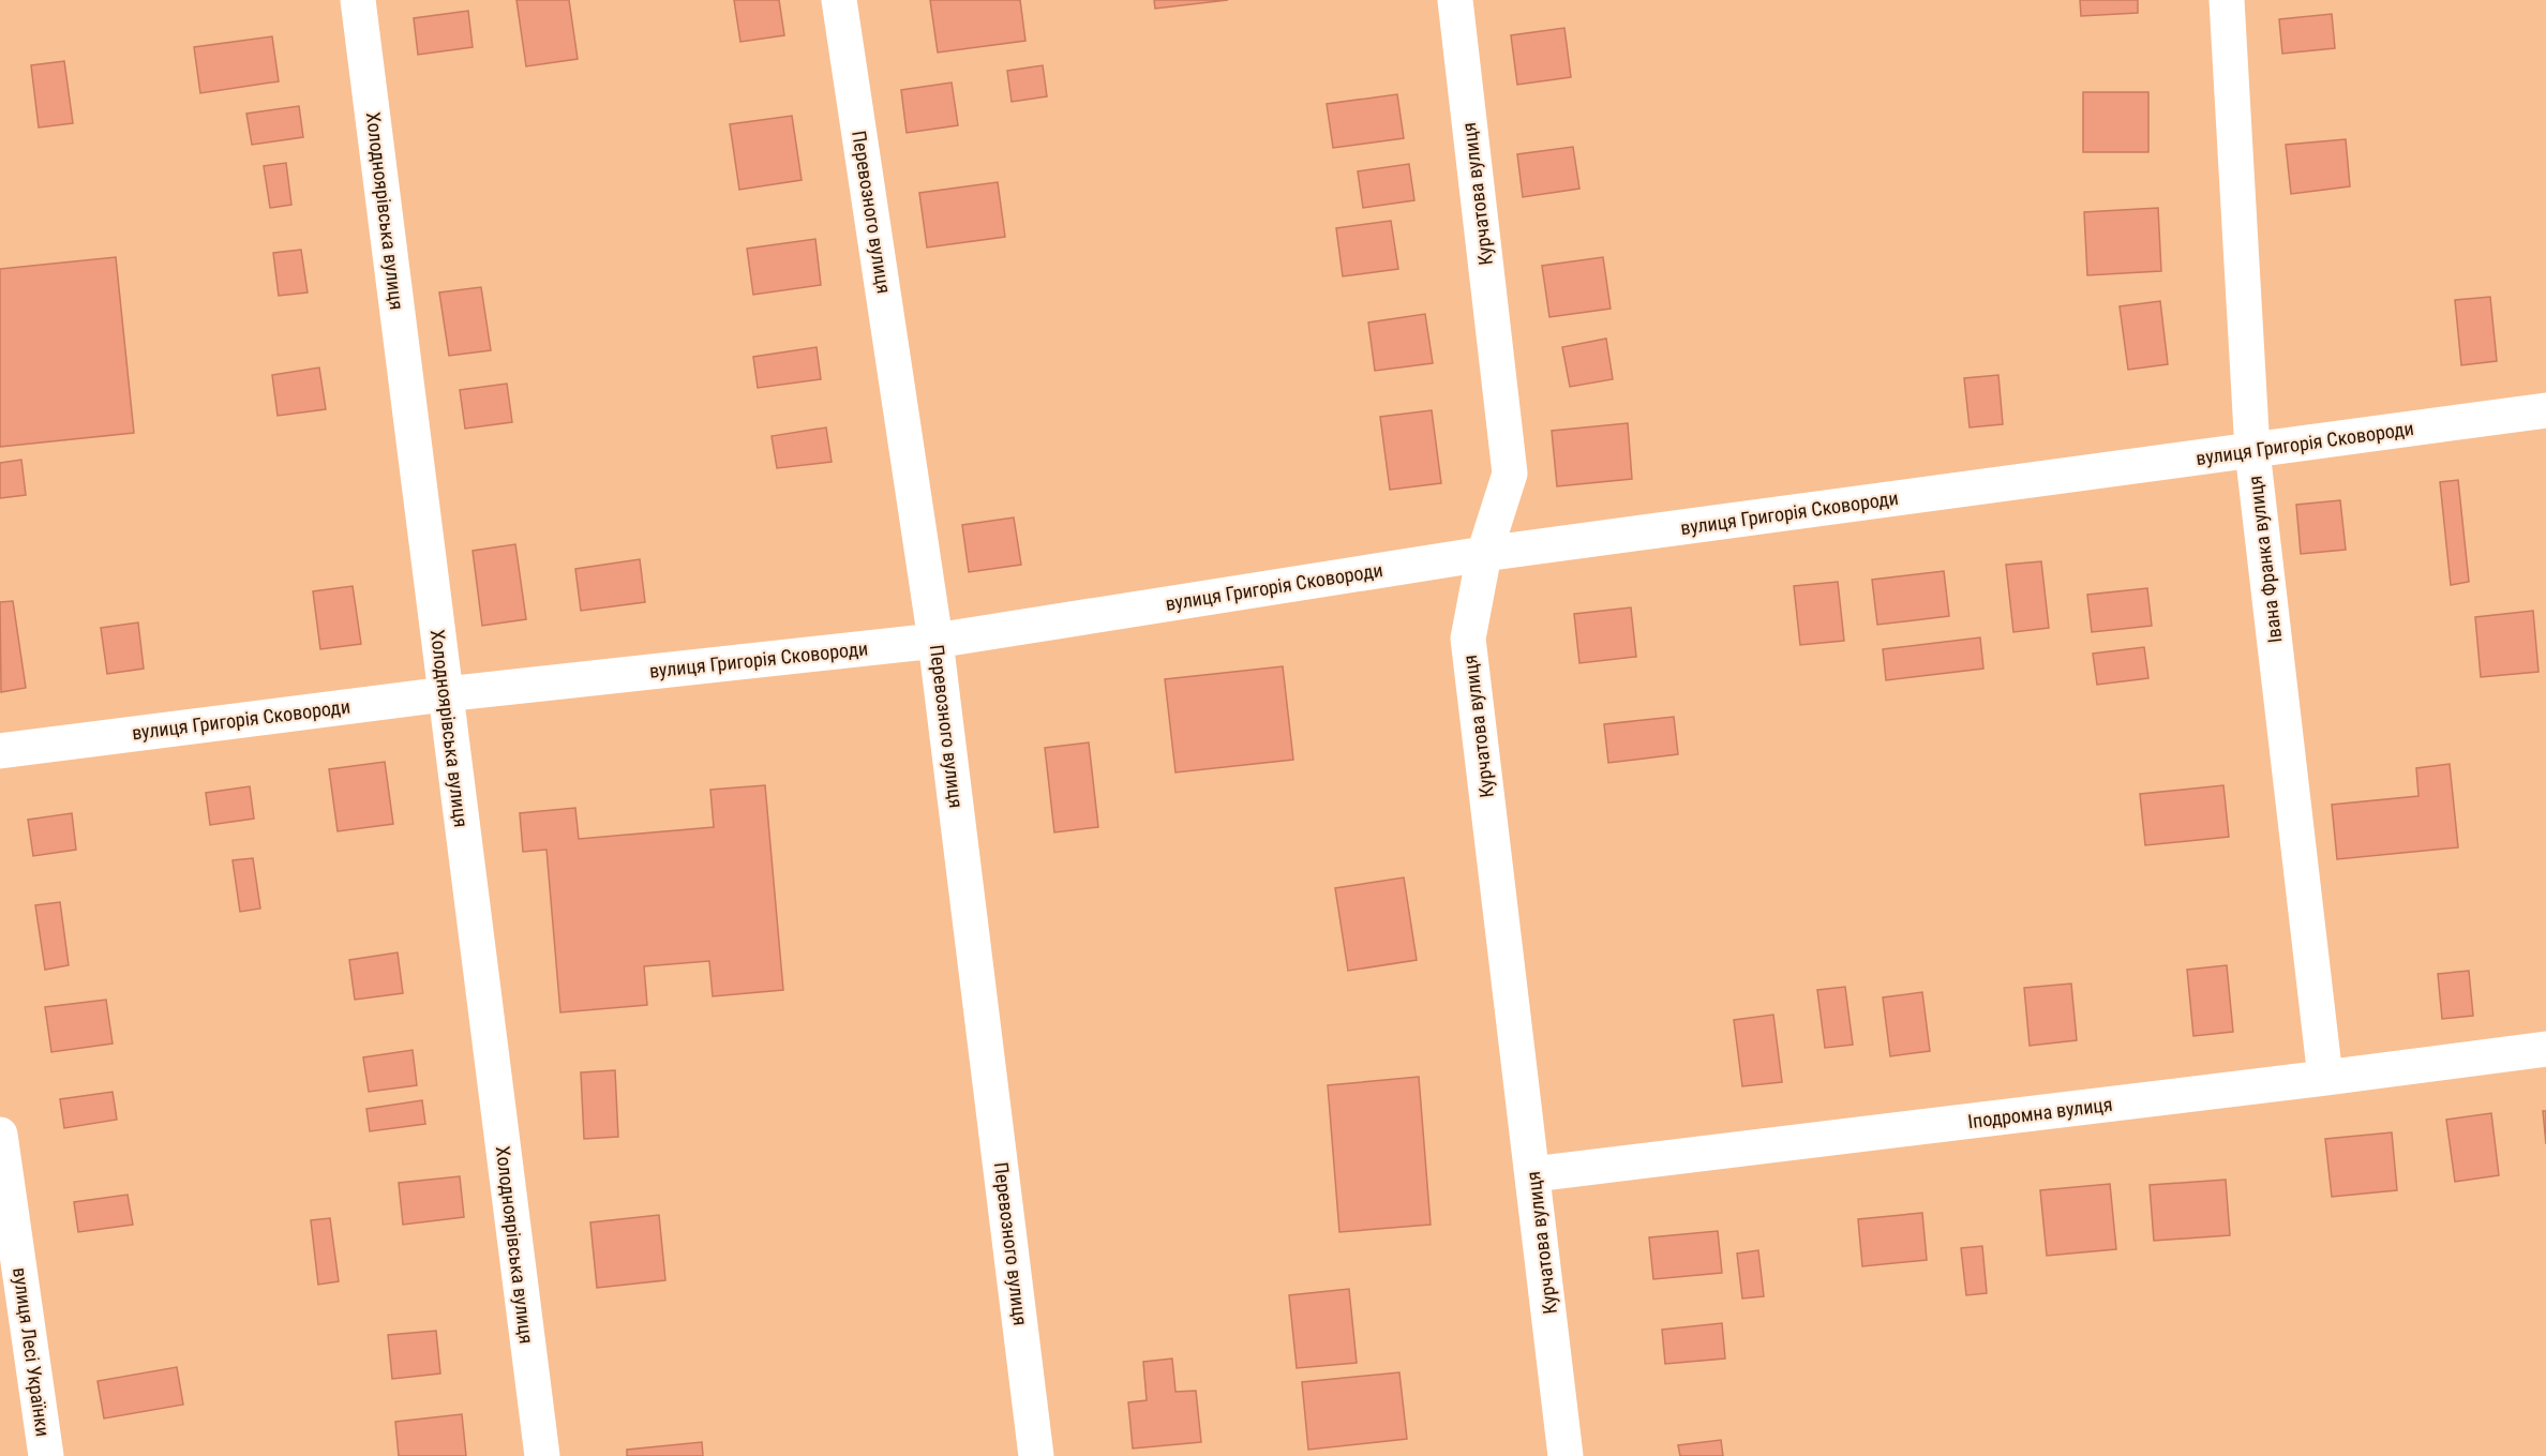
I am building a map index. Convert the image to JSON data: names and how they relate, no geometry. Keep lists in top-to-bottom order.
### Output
{
  "streets": {
    "street": [
      "Курчатова вулиця",
      "Холодноярівська вулиця",
      "Перевозного вулиця",
      "вулиця Григорія Сковороди",
      "Івана Франка вулиця",
      "Іподромна вулиця",
      "вулиця Лесі Українки"
    ]
  },
  "crossings": [
    ["Курчатова вулиця", "вулиця Григорія Сковороди"],
    ["Курчатова вулиця", "Іподромна вулиця"],
    ["Холодноярівська вулиця", "вулиця Григорія Сковороди"],
    ["Перевозного вулиця", "вулиця Григорія Сковороди"],
    ["вулиця Григорія Сковороди", "Івана Франка вулиця"],
    ["Івана Франка вулиця", "Іподромна вулиця"]
  ]
}
